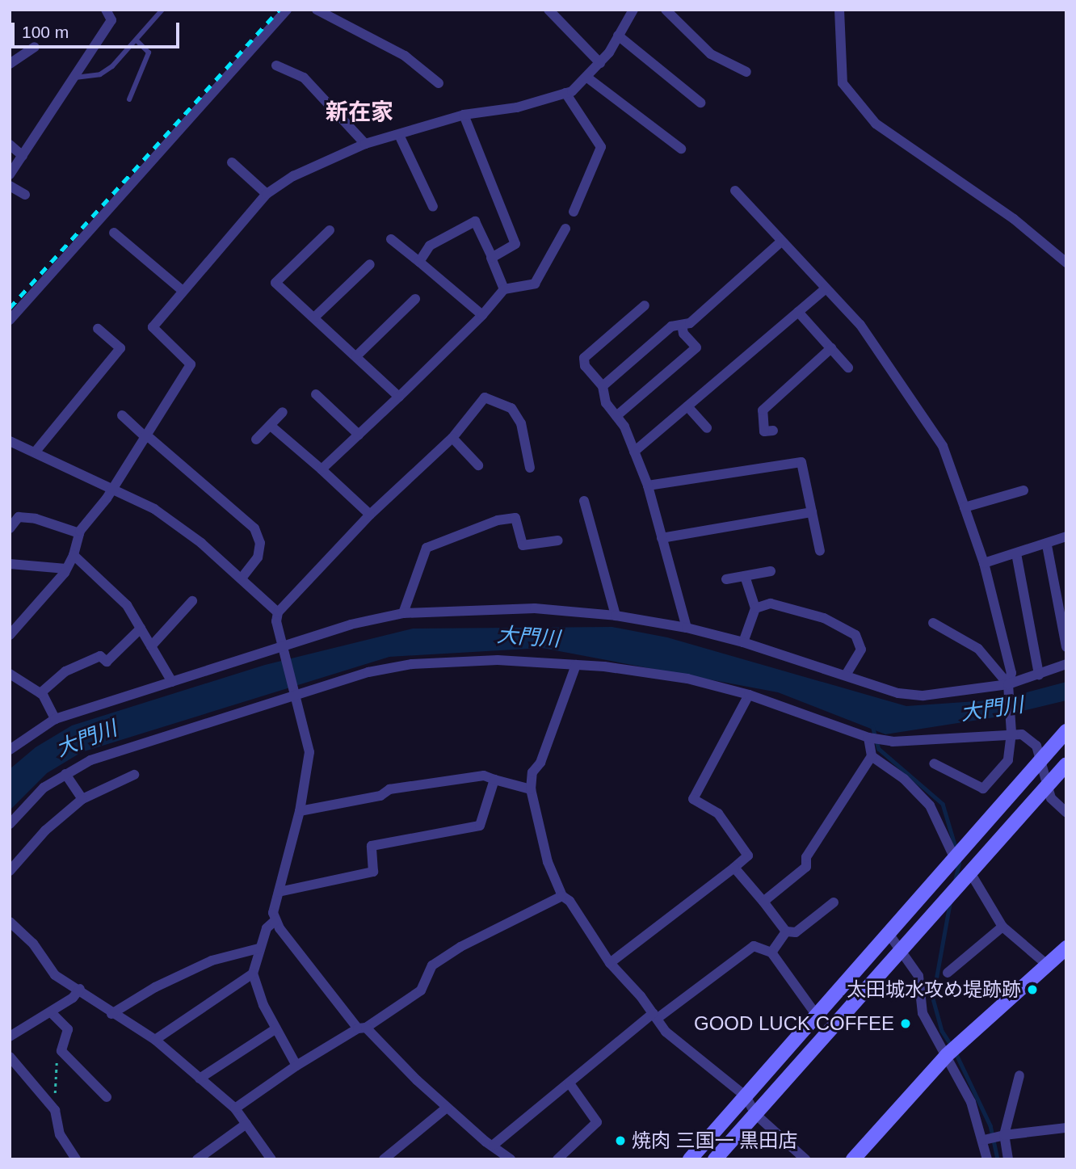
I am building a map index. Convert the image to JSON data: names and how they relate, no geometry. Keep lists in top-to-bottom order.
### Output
{
  "districts": ["新在家"],
  "water": ["大門川"],
  "places": ["太田城水攻め堤跡跡", "GOOD LUCK COFFEE", "焼肉 三国一 黒田店"],
  "scale_bar": "100 m"
}
